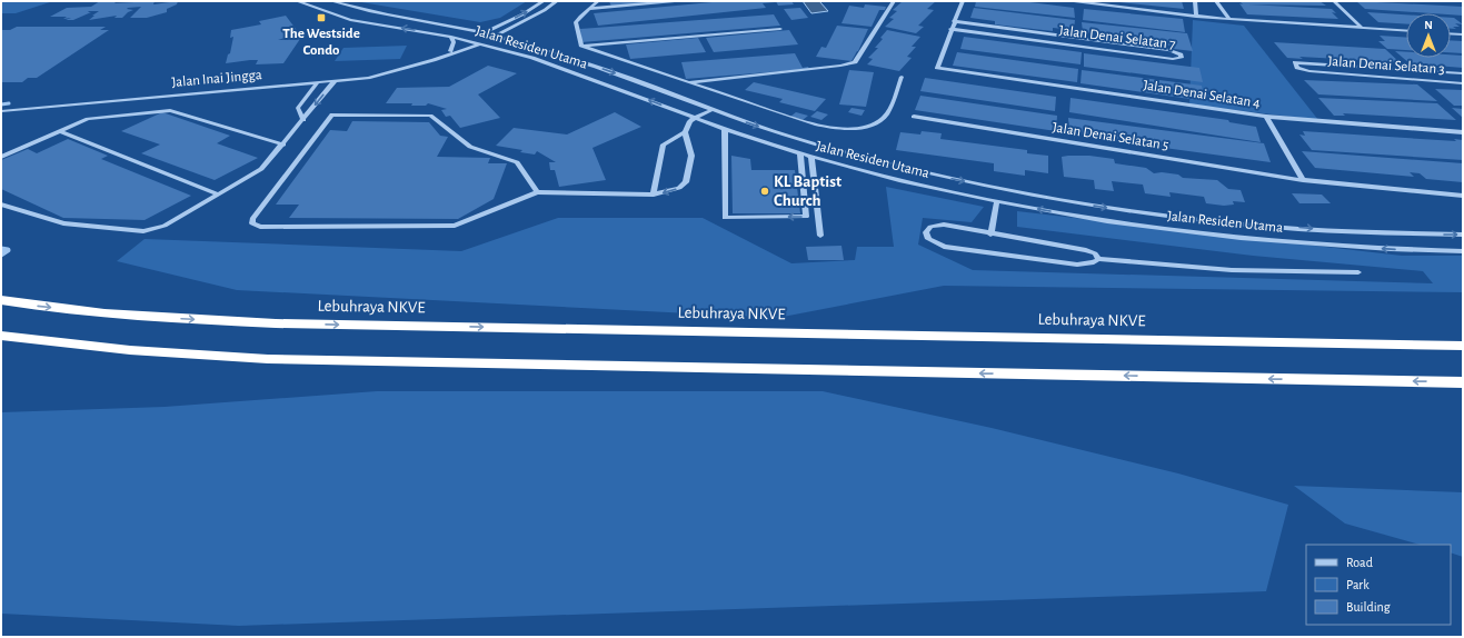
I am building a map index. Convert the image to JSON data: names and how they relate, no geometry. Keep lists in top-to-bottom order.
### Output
{
  "streets": {
    "highway": ["Lebuhraya NKVE"],
    "street": [
      "Jalan Denai Selatan 7",
      "Jalan Residen Utama",
      "Jalan Denai Selatan 3",
      "Jalan Inai Jingga",
      "Jalan Denai Selatan 4",
      "Jalan Denai Selatan 5"
    ]
  },
  "crossings": [
    ["Jalan Denai Selatan 7", "Jalan Denai Selatan 4"],
    ["Jalan Residen Utama", "Jalan Inai Jingga"]
  ],
  "places": {
    "transit": ["The Westside Condo"],
    "other": ["KL Baptist Church"]
  },
  "legend": ["Road", "Park", "Building"],
  "north": "top"
}
